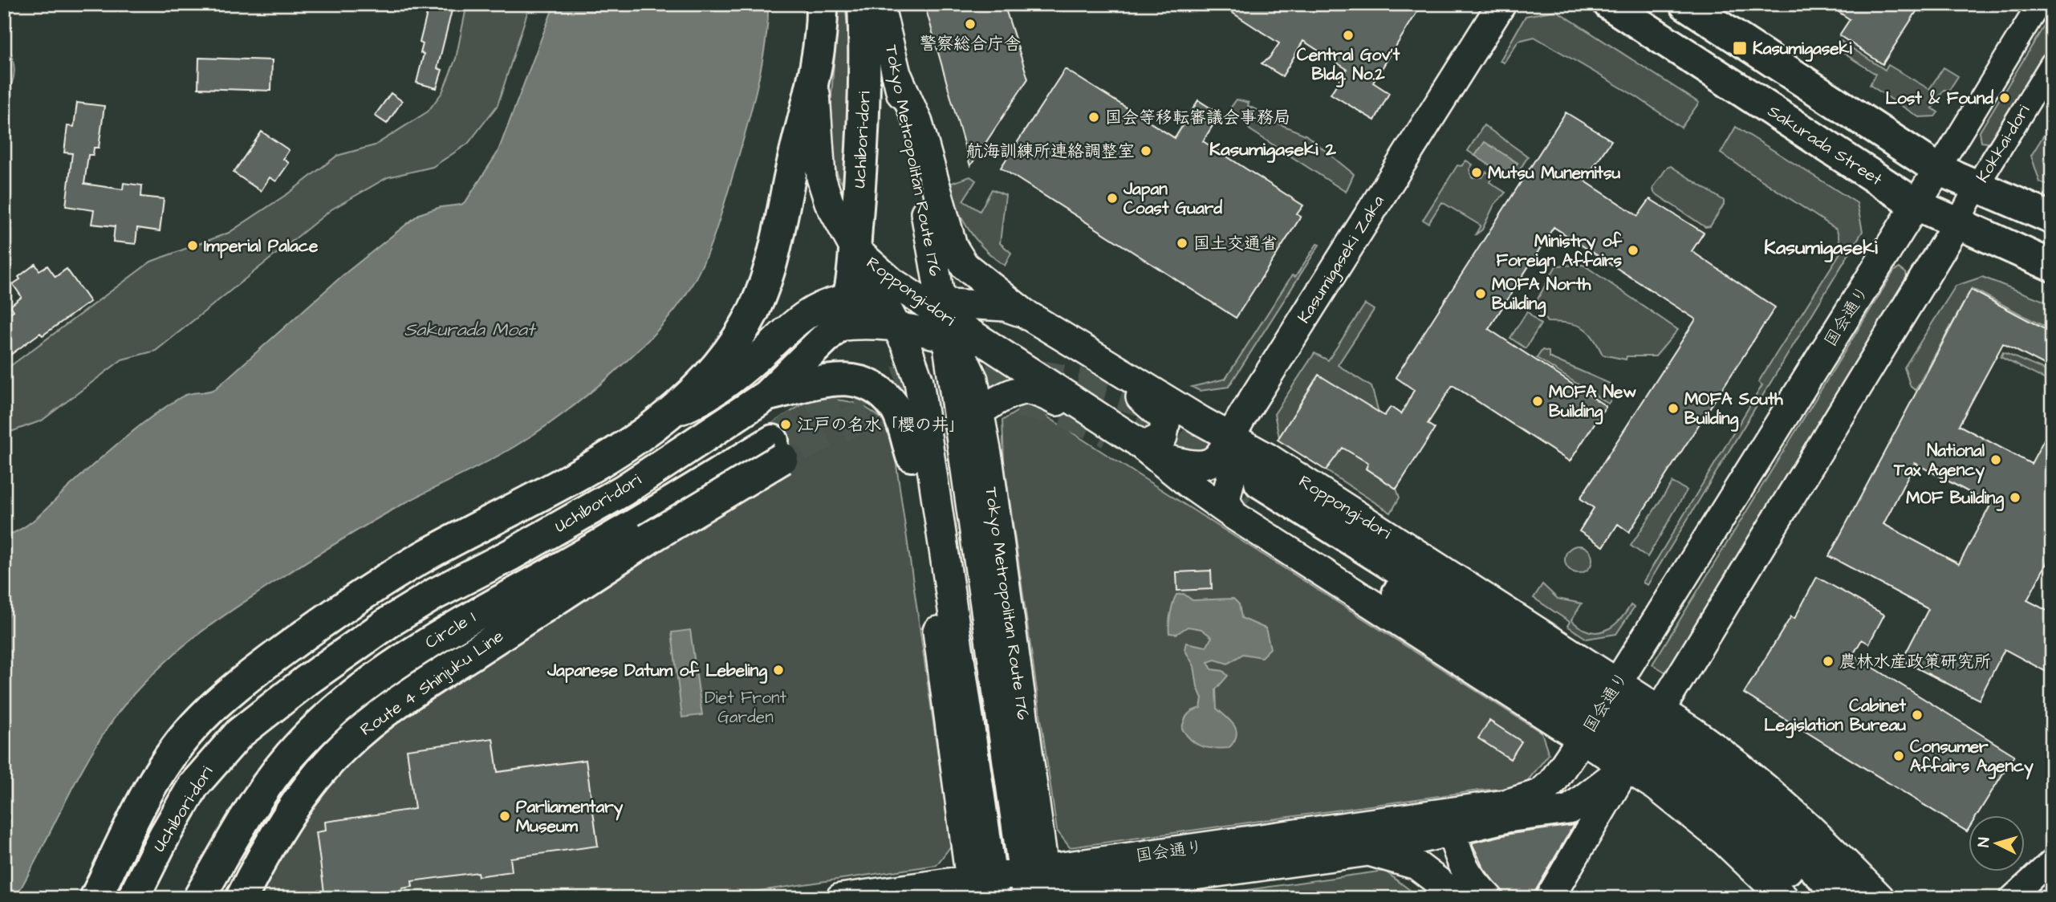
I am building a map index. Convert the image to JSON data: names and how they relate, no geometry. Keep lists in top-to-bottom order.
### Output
{
  "streets": {
    "highway": [
      "Uchibori-dori",
      "Sakurada Street",
      "Circle 1",
      "Route 4 Shinjuku Line"
    ],
    "main road": [
      "Tokyo Metropolitan Route 176",
      "Kasumigaseki Zaka",
      "Roppongi-dori",
      "国会通り"
    ],
    "street": ["Kokkai-dori"]
  },
  "crossings": [
    ["Uchibori-dori", "Roppongi-dori"],
    ["Kokkai-dori", "Sakurada Street"],
    ["Kokkai-dori", "国会通り"],
    ["Sakurada Street", "国会通り"],
    ["Tokyo Metropolitan Route 176", "Roppongi-dori"],
    ["Tokyo Metropolitan Route 176", "国会通り"],
    ["Kasumigaseki Zaka", "Roppongi-dori"],
    ["Roppongi-dori", "国会通り"],
    ["Circle 1", "Route 4 Shinjuku Line"]
  ],
  "districts": ["Kasumigaseki 2", "Kasumigaseki"],
  "water": ["Sakurada Moat"],
  "parks": ["Diet Front Garden"],
  "places": {
    "other": [
      "警察総合庁舎",
      "Central Gov't Bldg. No.2",
      "Lost & Found",
      "国会等移転審議会事務局",
      "航海訓練所連絡調整室",
      "Mutsu Munemitsu",
      "Japan Coast Guard",
      "国土交通省",
      "Imperial Palace",
      "Ministry of Foreign Affairs",
      "MOFA North Building",
      "MOFA New Building",
      "MOFA South Building",
      "江戸の名水「櫻の井」",
      "National Tax Agency",
      "MOF Building",
      "農林水産政策研究所",
      "Japanese Datum of Lebeling",
      "Cabinet Legislation Bureau",
      "Consumer Affairs Agency",
      "Parliamentary Museum"
    ],
    "transit": ["Kasumigaseki"]
  },
  "north": "left"
}
